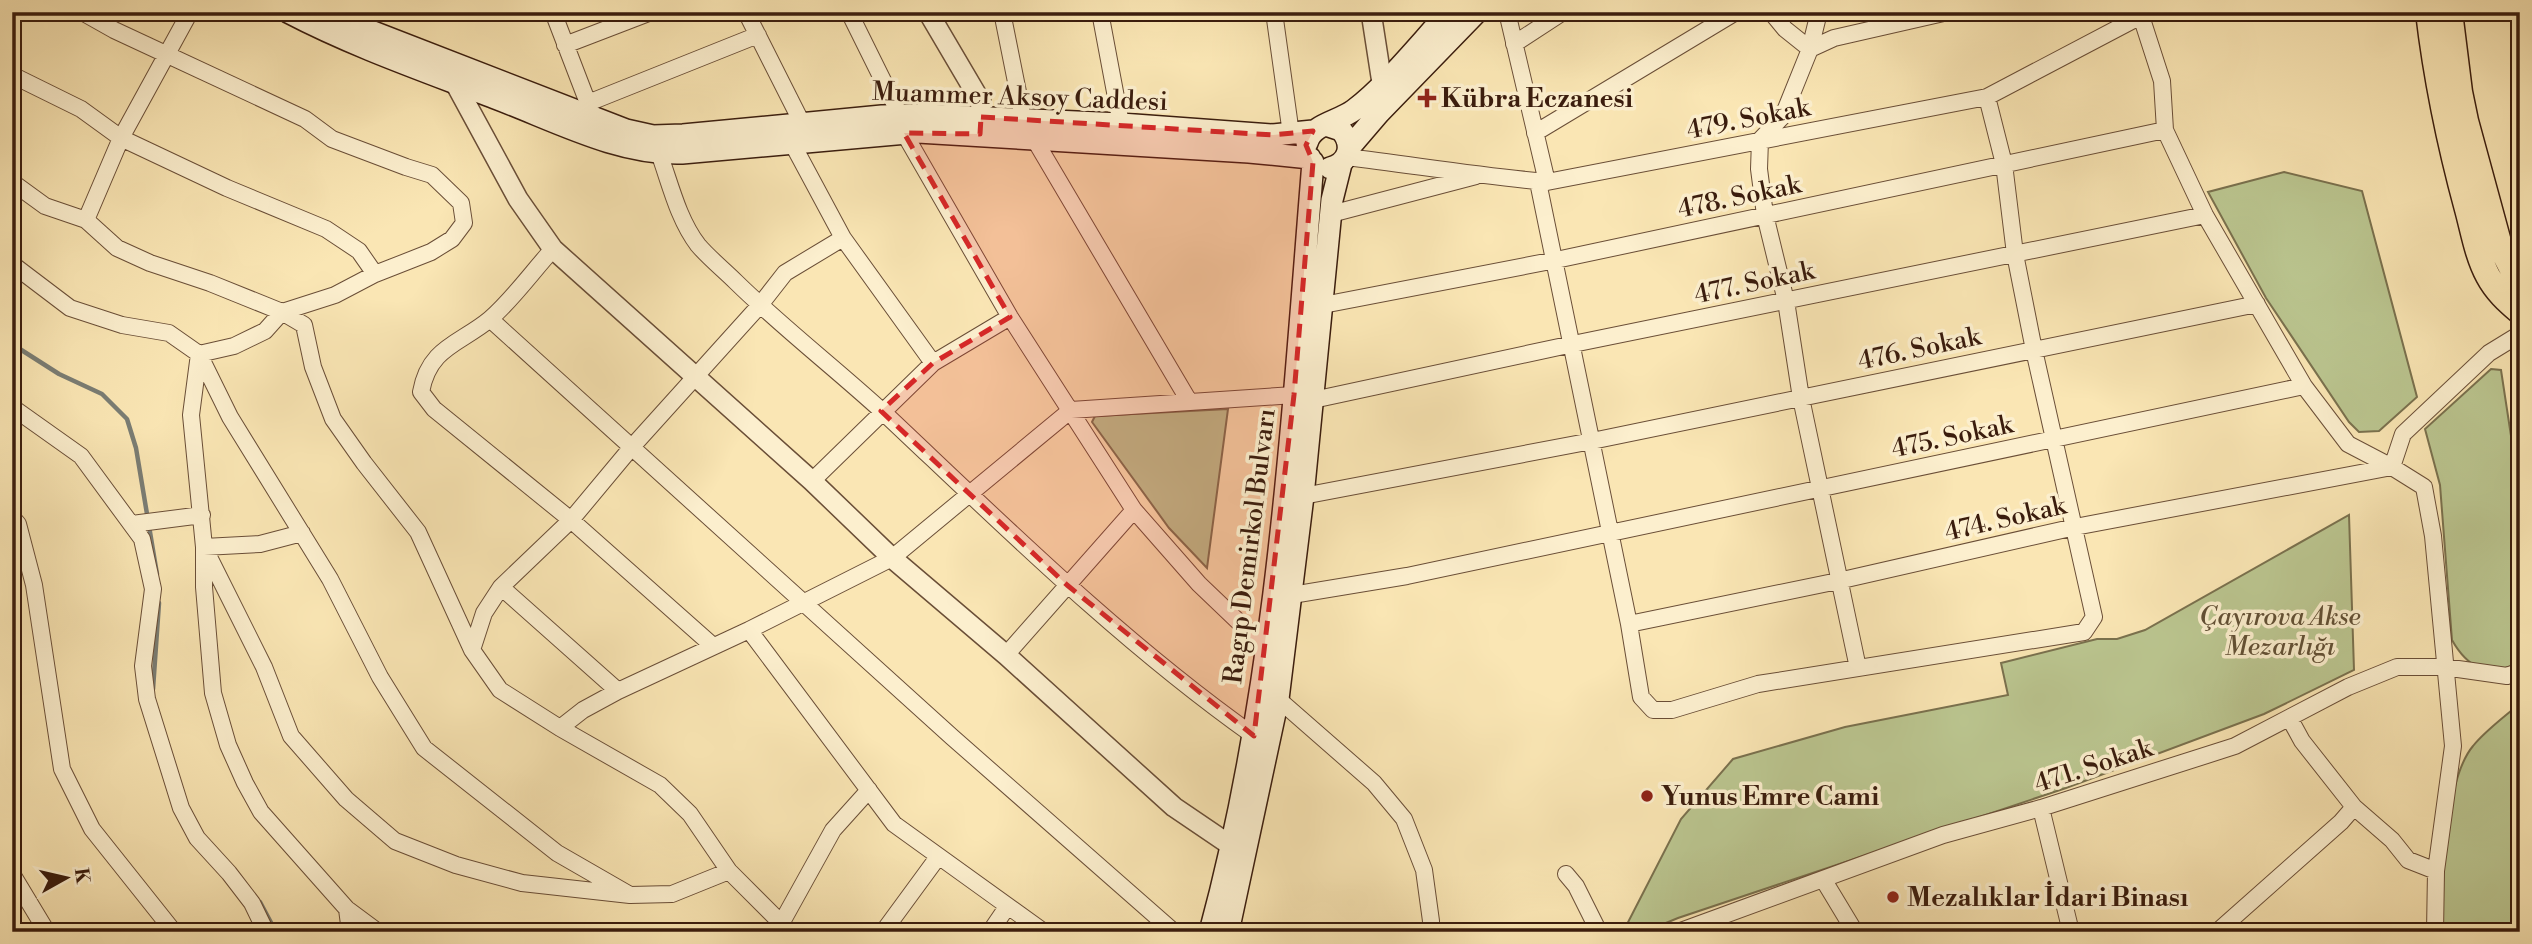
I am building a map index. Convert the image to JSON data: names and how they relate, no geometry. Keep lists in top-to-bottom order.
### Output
{
  "streets": {
    "main road": ["Muammer Aksoy Caddesi", "Ragıp Demirkol Bulvarı"],
    "street": [
      "479. Sokak",
      "478. Sokak",
      "477. Sokak",
      "476. Sokak",
      "475. Sokak",
      "474. Sokak",
      "471. Sokak"
    ]
  },
  "crossings": [
    ["Muammer Aksoy Caddesi", "479. Sokak"],
    ["Muammer Aksoy Caddesi", "Ragıp Demirkol Bulvarı"],
    ["479. Sokak", "Ragıp Demirkol Bulvarı"],
    ["478. Sokak", "Ragıp Demirkol Bulvarı"],
    ["477. Sokak", "Ragıp Demirkol Bulvarı"],
    ["476. Sokak", "Ragıp Demirkol Bulvarı"],
    ["475. Sokak", "Ragıp Demirkol Bulvarı"]
  ],
  "parks": ["Çayırova Akse Mezarlığı"],
  "places": {
    "health": ["Kübra Eczanesi"],
    "other": ["Yunus Emre Cami", "Mezalıklar İdari Binası"]
  },
  "north": "right"
}
